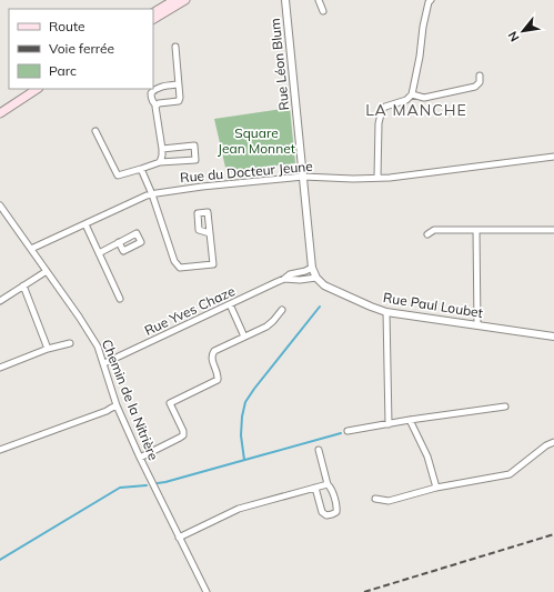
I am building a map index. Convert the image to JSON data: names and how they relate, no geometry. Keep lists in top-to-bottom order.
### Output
{
  "streets": {
    "street": [
      "Rue Léon Blum",
      "Rue du Docteur Jeune",
      "Rue Paul Loubet",
      "Rue Yves Chaze",
      "Chemin de la Nitrière"
    ]
  },
  "crossings": [
    ["Rue Léon Blum", "Rue du Docteur Jeune"],
    ["Rue Léon Blum", "Rue Paul Loubet"],
    ["Rue Léon Blum", "Rue Yves Chaze"],
    ["Rue du Docteur Jeune", "Chemin de la Nitrière"],
    ["Rue Paul Loubet", "Rue Yves Chaze"],
    ["Rue Yves Chaze", "Chemin de la Nitrière"]
  ],
  "districts": ["LA MANCHE"],
  "parks": ["Square Jean Monnet"],
  "legend": ["Route", "Voie ferrée", "Parc"],
  "north": "bottom left"
}
